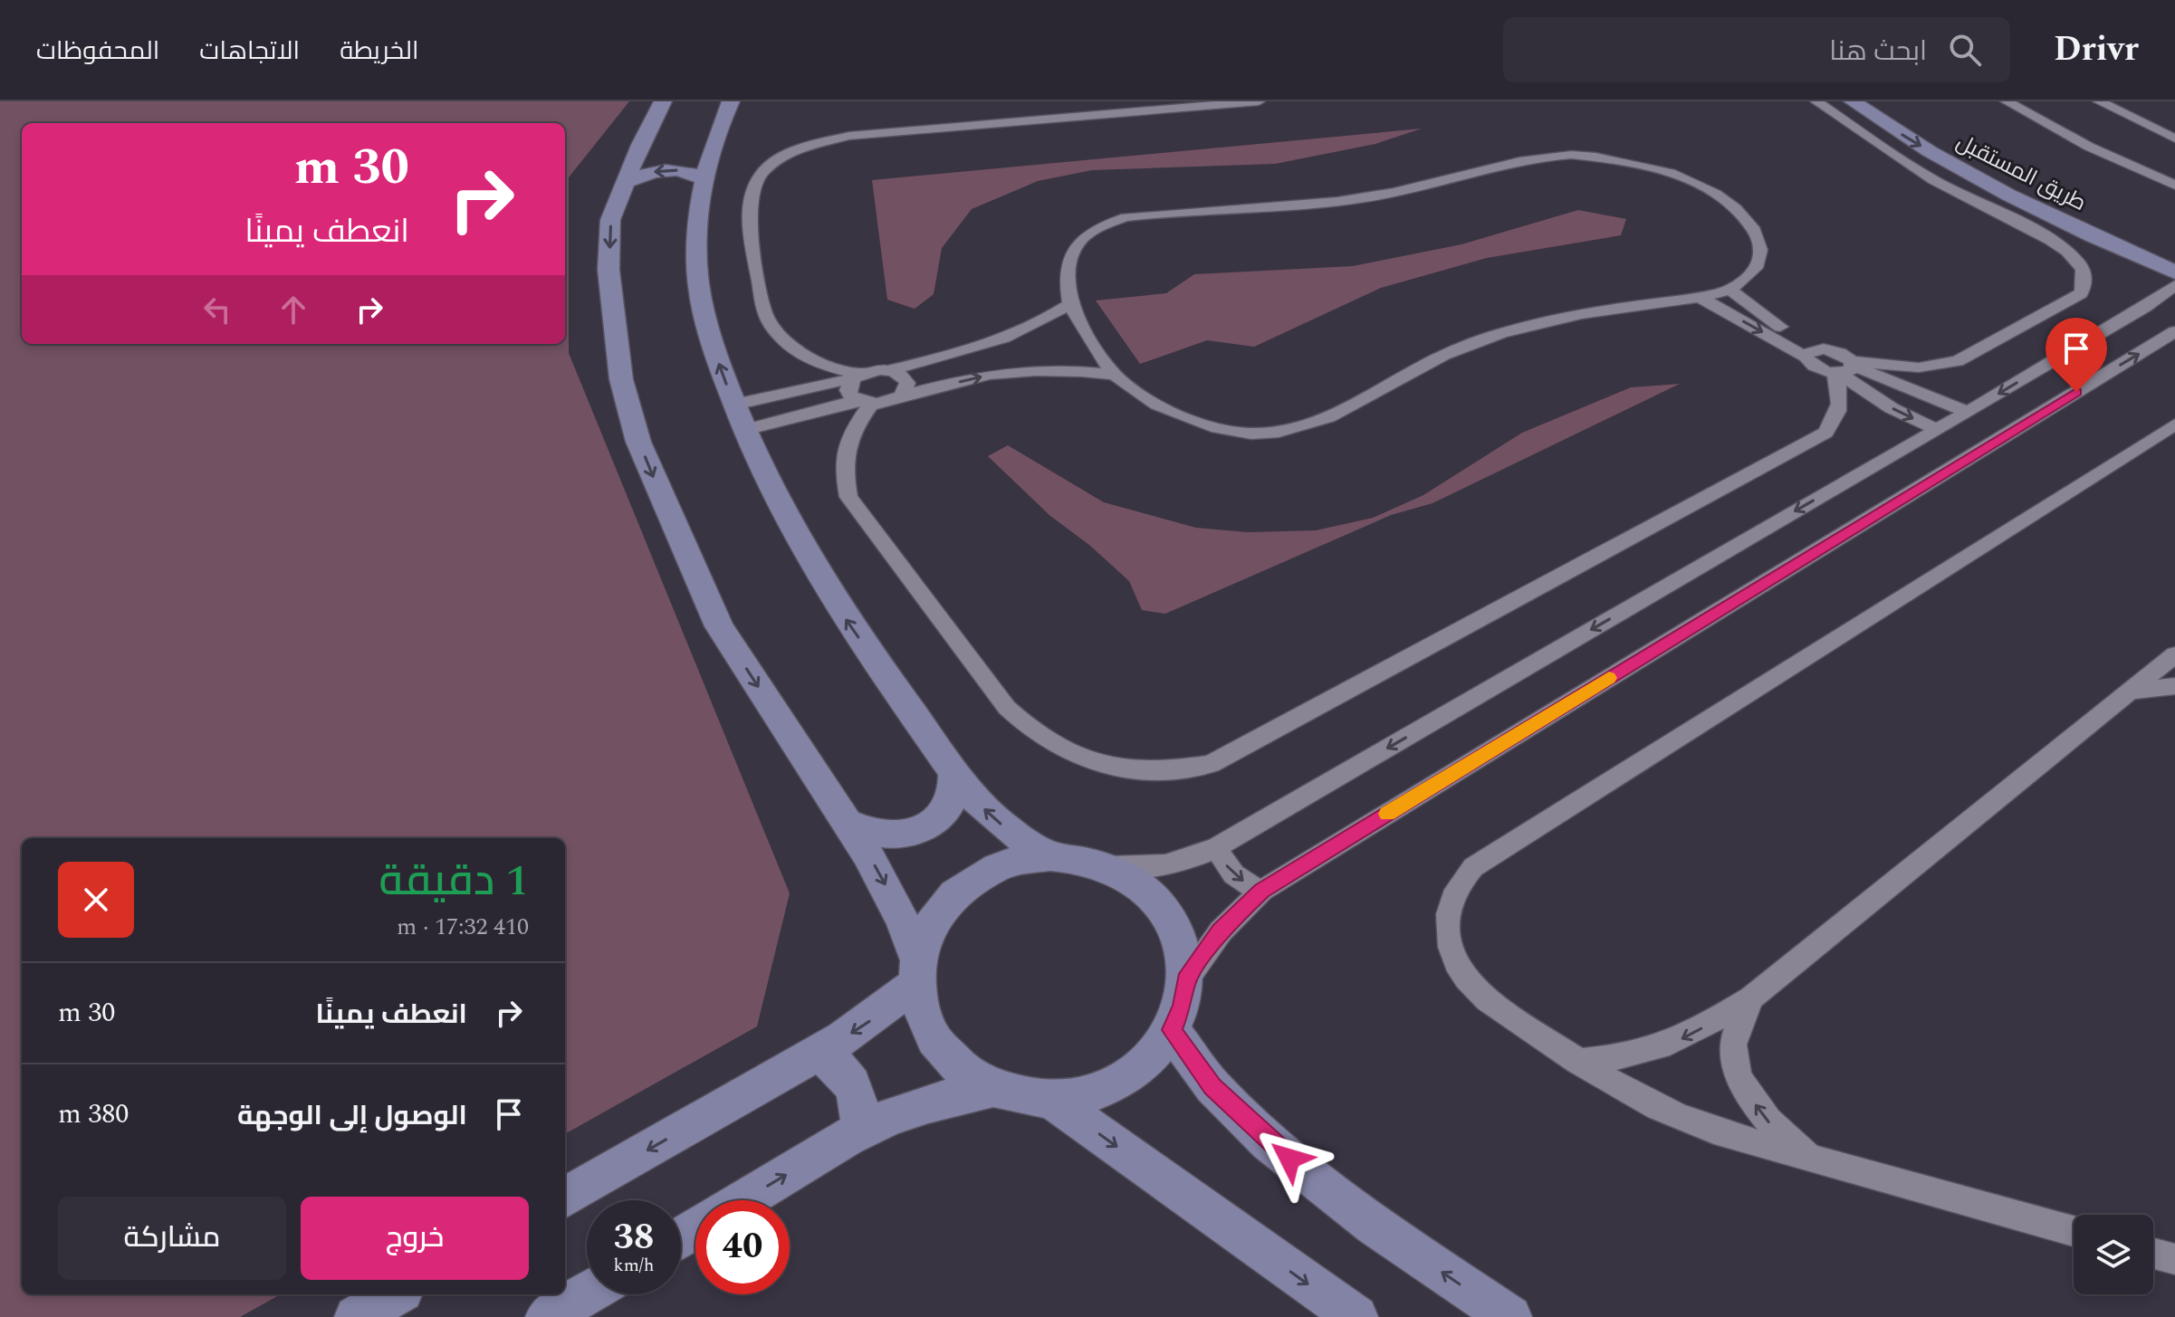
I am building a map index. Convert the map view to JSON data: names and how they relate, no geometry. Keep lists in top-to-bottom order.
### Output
{
  "streets": {
    "street": ["طريق المستقبل"]
  },
  "page": {
    "header": "Drivr",
    "search": "ابحث هنا",
    "nav": ["الخريطة", "الاتجاهات", "المحفوظات"],
    "turn": ["30 m", "انعطف يمينًا"],
    "heading": ["1 دقيقة", "410 m · 17:32"],
    "list": [
      {
        "name": "انعطف يمينًا",
        "value": "30 m"
      },
      {
        "name": "الوصول إلى الوجهة",
        "value": "380 m"
      }
    ],
    "buttons": ["خروج", "مشاركة"],
    "speed": "38 km/h",
    "limit": "40"
  }
}
